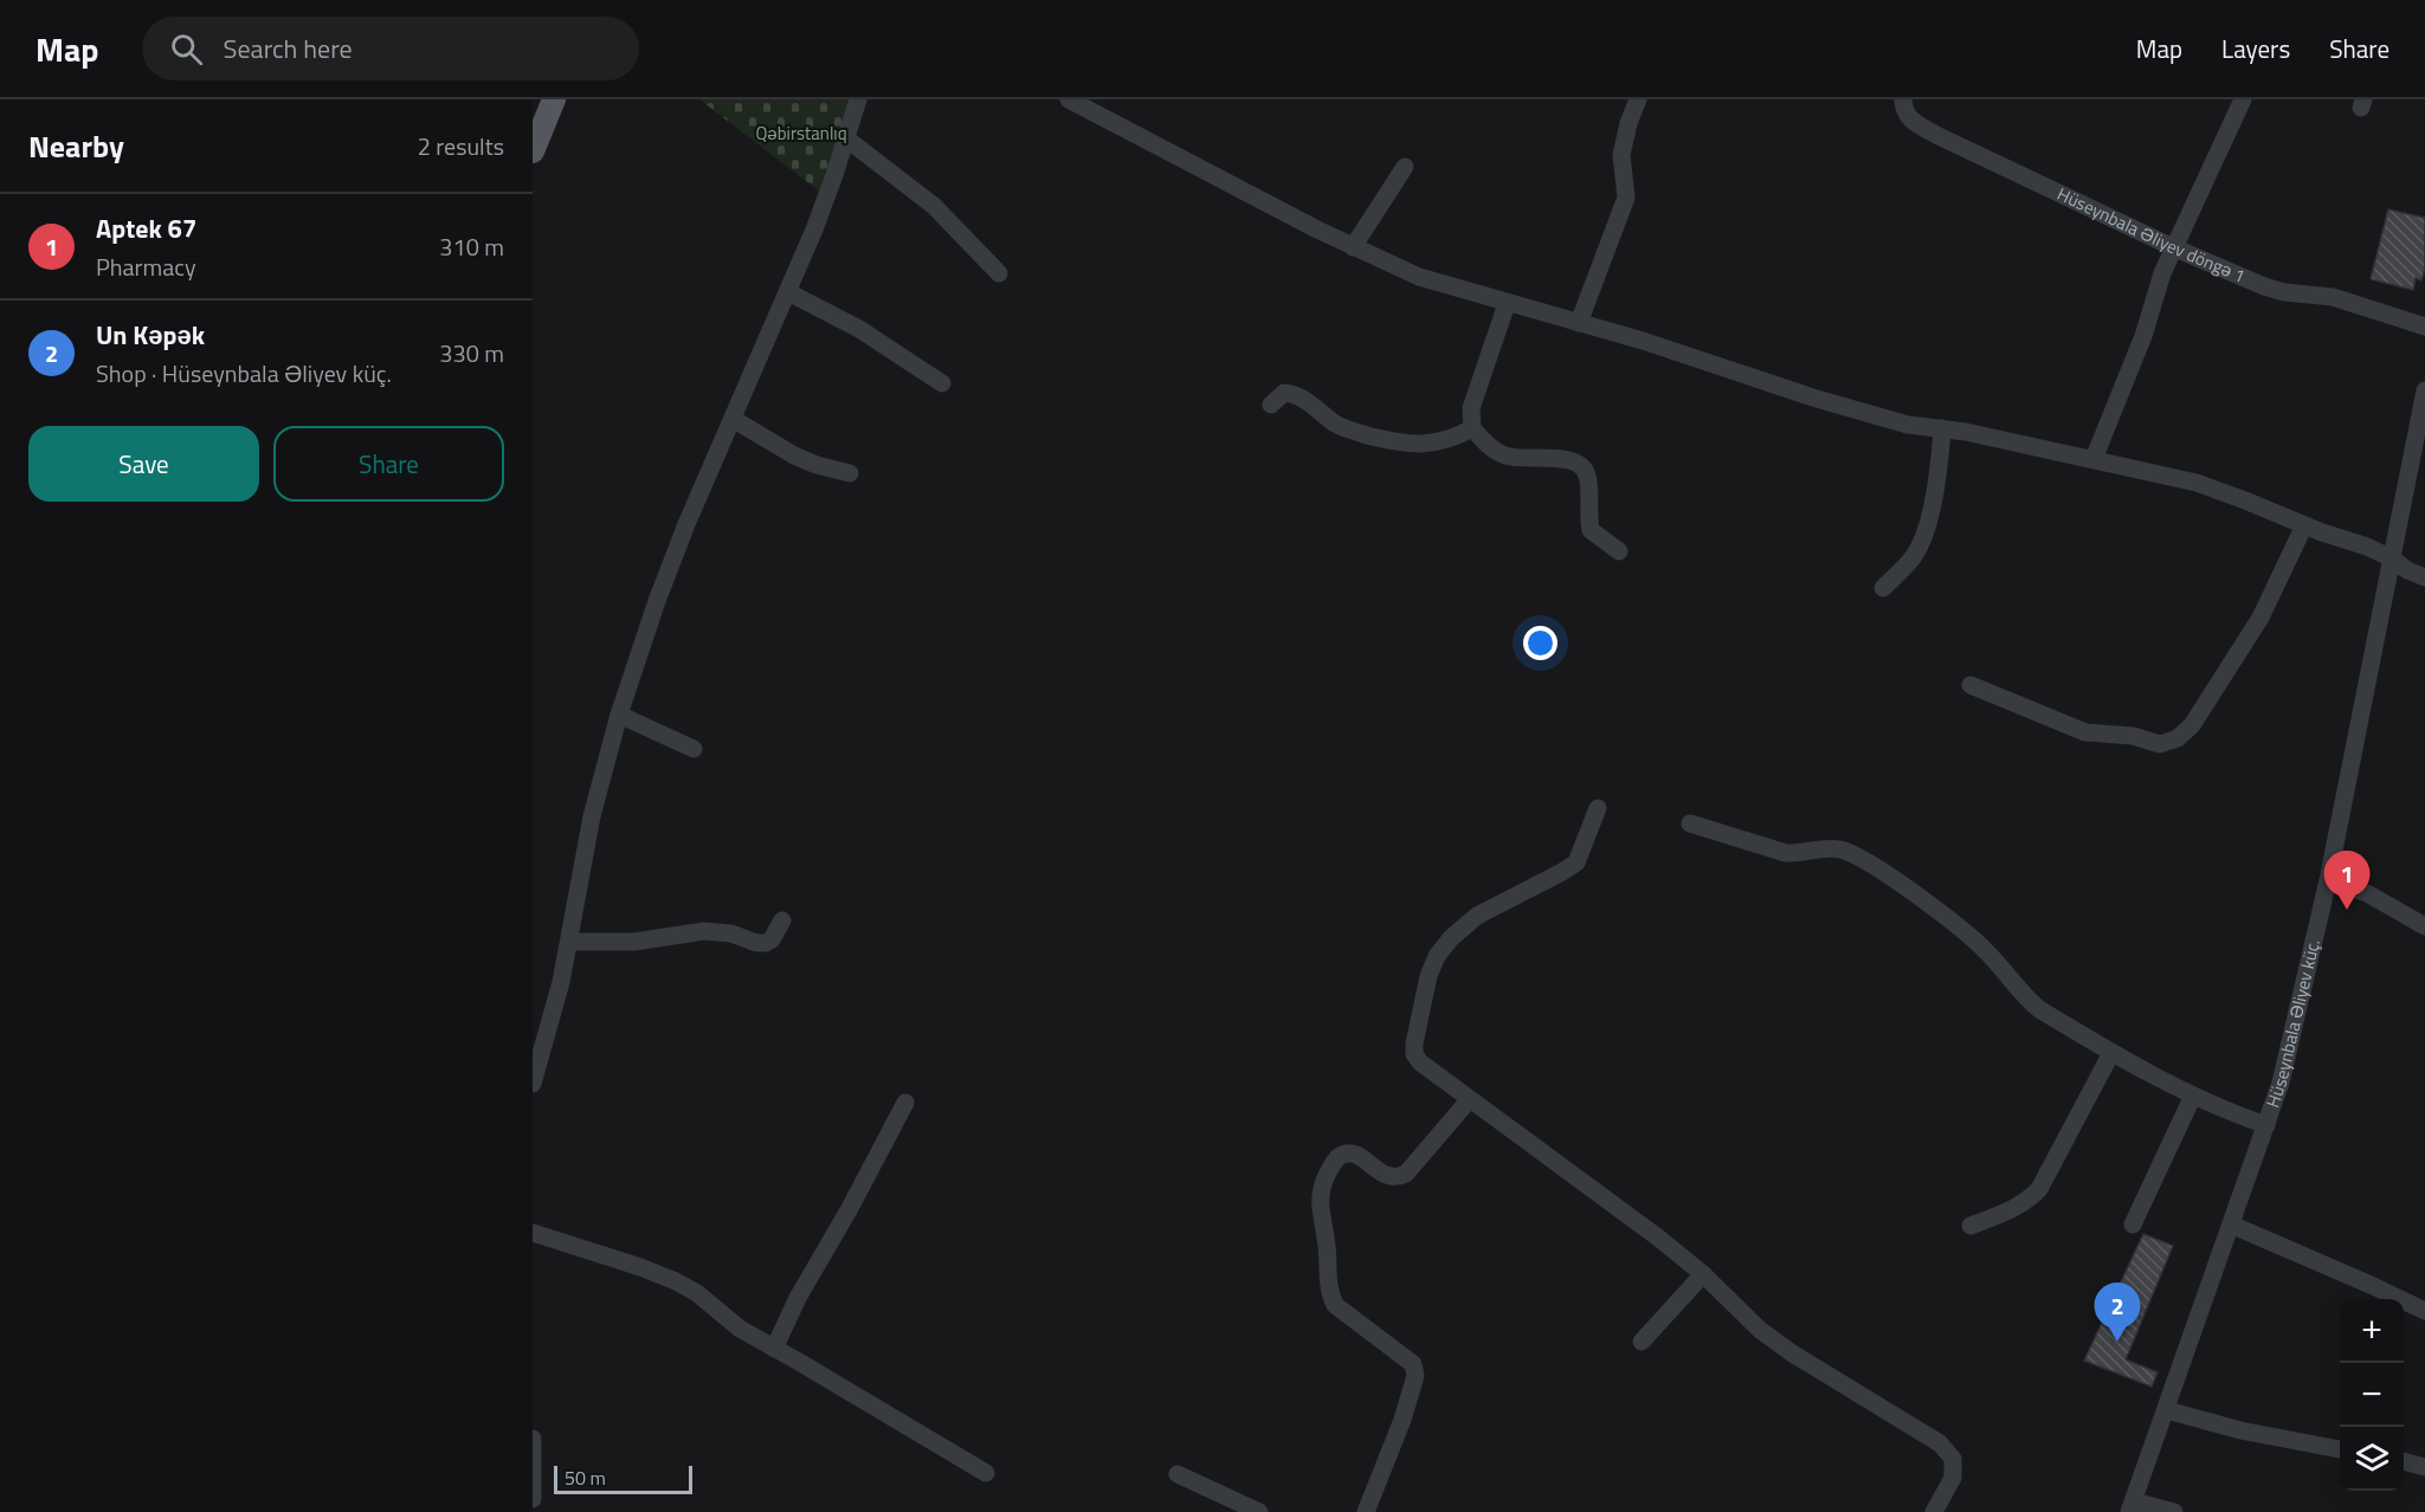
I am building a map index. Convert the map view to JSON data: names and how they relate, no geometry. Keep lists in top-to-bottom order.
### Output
{
  "streets": {
    "street": ["Hüseynbala Əliyev döngə 1", "Hüseynbala Əliyev küç."]
  },
  "parks": ["Qəbirstanlıq"],
  "scale_bar": "50 m",
  "page": {
    "header": "Map",
    "search": "Search here",
    "nav": ["Map", "Layers", "Share"],
    "heading": ["Nearby", "2 results"],
    "list": [
      {
        "mark": "1",
        "name": "Aptek 67",
        "note": "Pharmacy",
        "value": "310 m"
      },
      {
        "mark": "2",
        "name": "Un Kəpək",
        "note": "Shop · Hüseynbala Əliyev küç.",
        "value": "330 m"
      }
    ],
    "buttons": ["Save", "Share"],
    "pins": ["1", "2"],
    "map_buttons": ["+", "−"],
    "scale": "50 m"
  }
}
